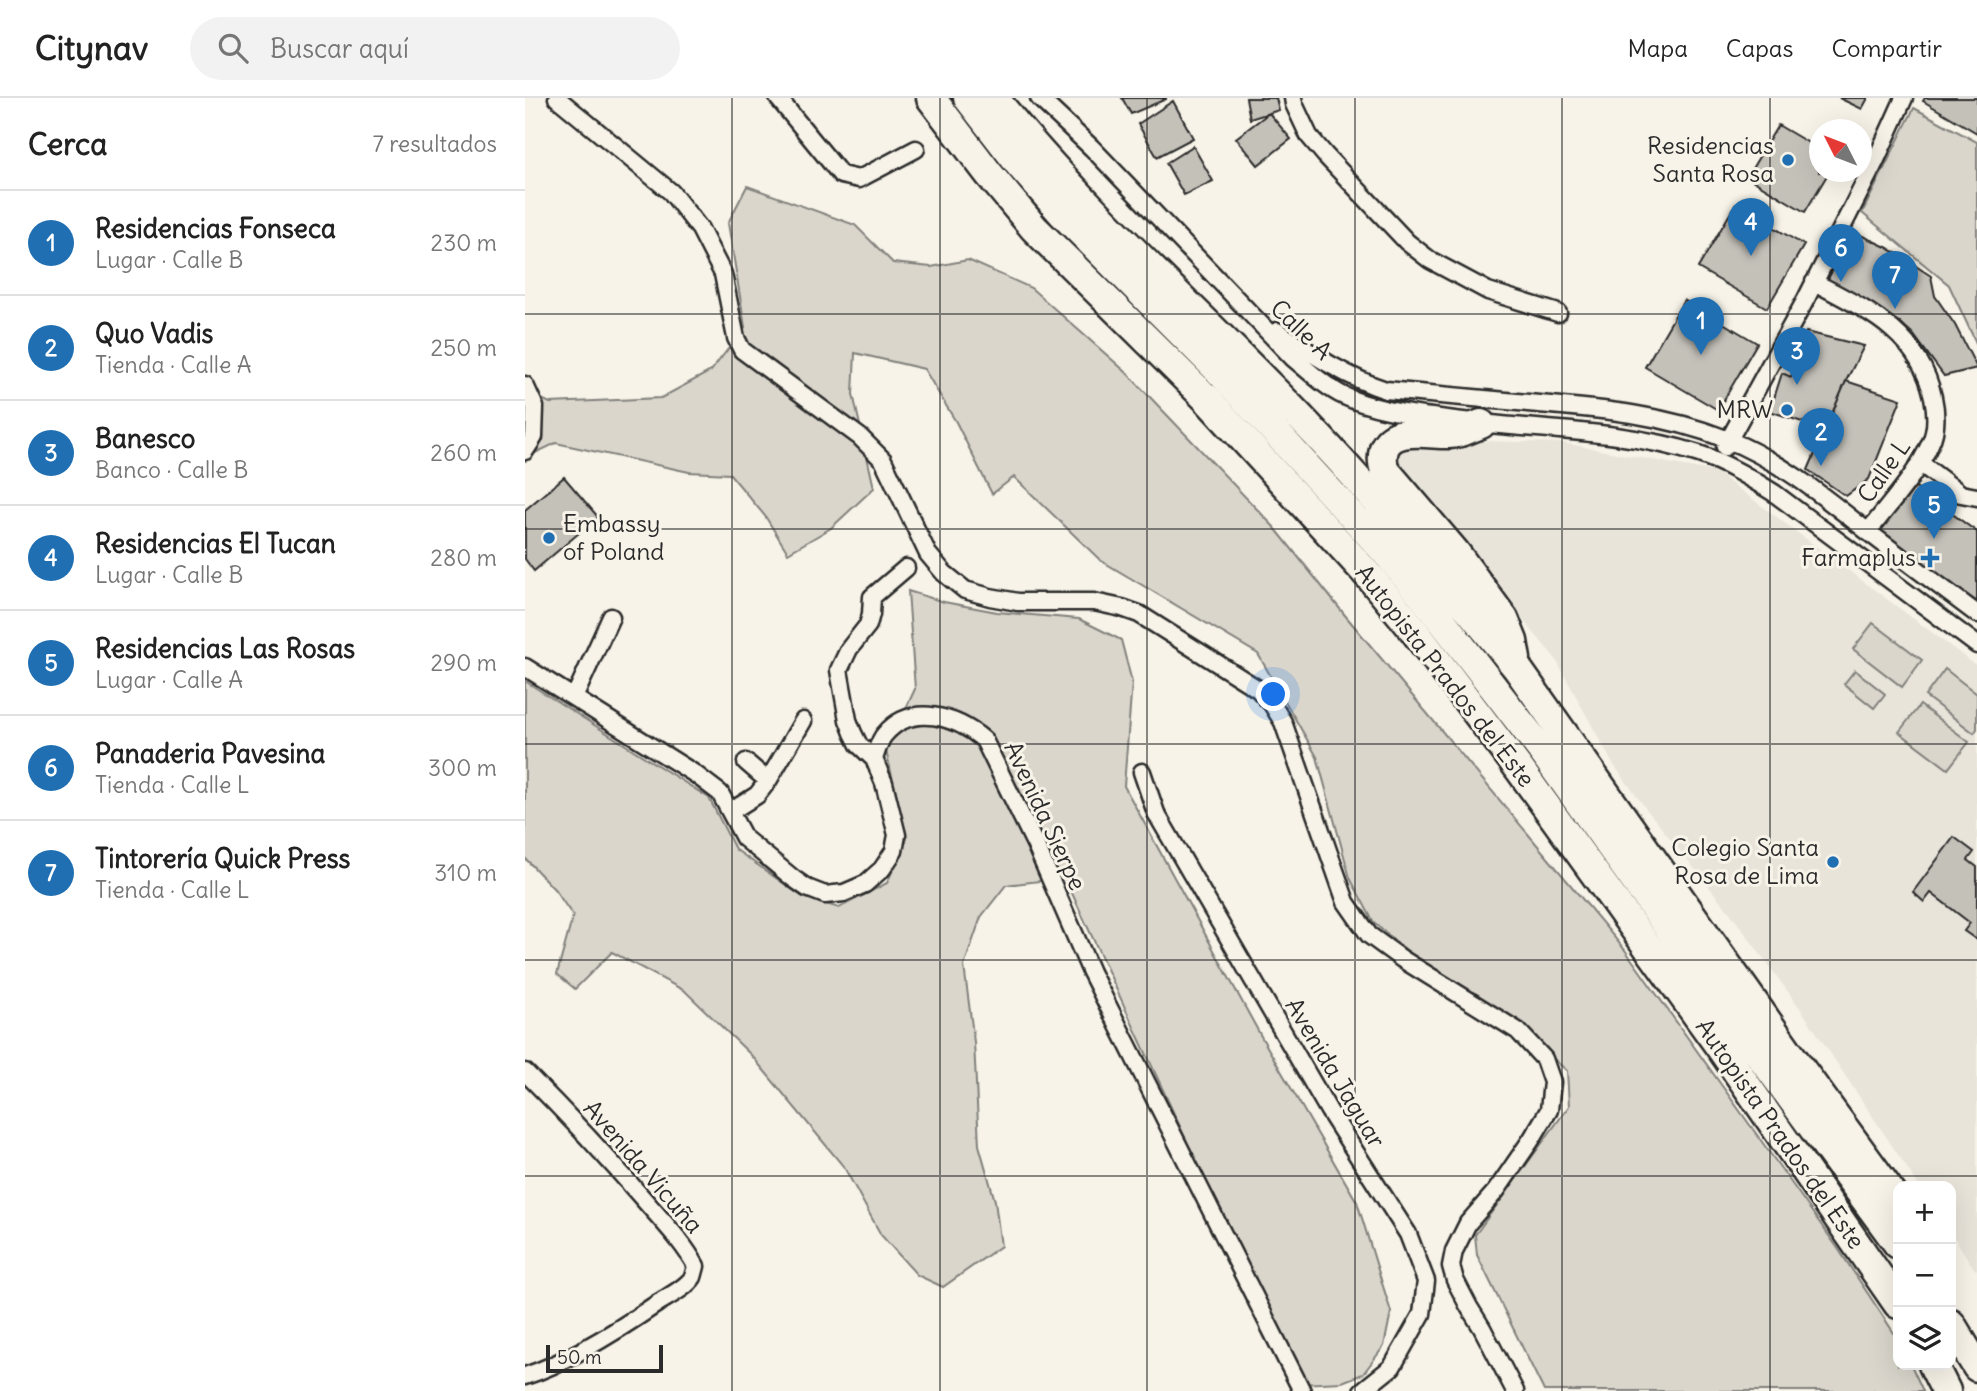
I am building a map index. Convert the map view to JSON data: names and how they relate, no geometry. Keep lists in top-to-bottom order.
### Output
{
  "streets": {
    "highway": ["Autopista Prados del Este"],
    "street": [
      "Calle A",
      "Calle L",
      "Avenida Sierpe",
      "Avenida Jaguar",
      "Avenida Vicuña"
    ]
  },
  "crossings": [
    ["Calle A", "Calle L"]
  ],
  "places": {
    "other": [
      "Residencias Santa Rosa",
      "MRW",
      "Embassy of Poland",
      "Colegio Santa Rosa de Lima"
    ],
    "health": ["Farmaplus"]
  },
  "scale_bar": "50 m",
  "north": "top left",
  "page": {
    "header": "Citynav",
    "search": "Buscar aquí",
    "nav": ["Mapa", "Capas", "Compartir"],
    "heading": ["Cerca", "7 resultados"],
    "list": [
      {
        "mark": "1",
        "name": "Residencias Fonseca",
        "note": "Lugar · Calle B",
        "value": "230 m"
      },
      {
        "mark": "2",
        "name": "Quo Vadis",
        "note": "Tienda · Calle A",
        "value": "250 m"
      },
      {
        "mark": "3",
        "name": "Banesco",
        "note": "Banco · Calle B",
        "value": "260 m"
      },
      {
        "mark": "4",
        "name": "Residencias El Tucan",
        "note": "Lugar · Calle B",
        "value": "280 m"
      },
      {
        "mark": "5",
        "name": "Residencias Las Rosas",
        "note": "Lugar · Calle A",
        "value": "290 m"
      },
      {
        "mark": "6",
        "name": "Panaderia Pavesina",
        "note": "Tienda · Calle L",
        "value": "300 m"
      },
      {
        "mark": "7",
        "name": "Tintorería Quick Press",
        "note": "Tienda · Calle L",
        "value": "310 m"
      }
    ],
    "pins": [
      "4",
      "6",
      "7",
      "1",
      "3",
      "2",
      "5"
    ],
    "map_buttons": ["+", "−"],
    "scale": "50 m"
  }
}
